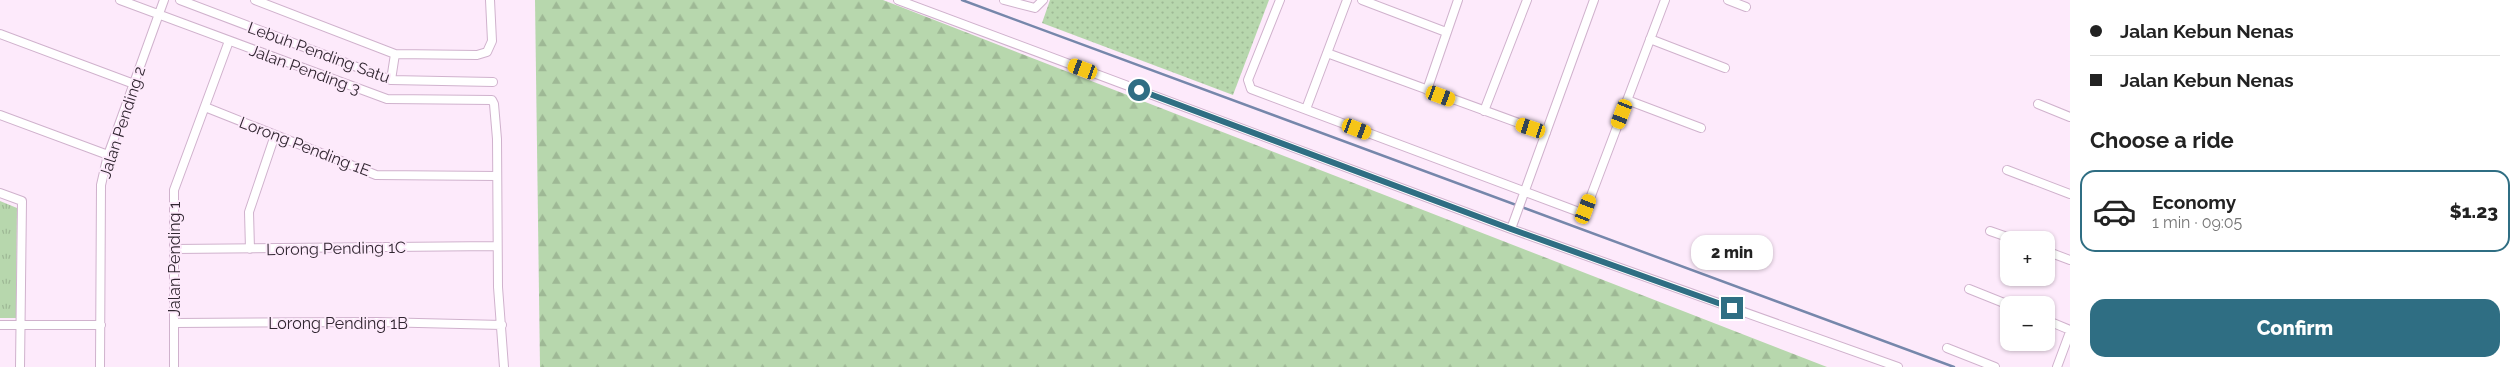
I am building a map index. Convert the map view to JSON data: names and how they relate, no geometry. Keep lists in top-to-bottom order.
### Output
{
  "streets": {
    "street": [
      "Lebuh Pending Satu",
      "Jalan Pending 3",
      "Jalan Pending 2",
      "Lorong Pending 1E",
      "Lorong Pending 1C",
      "Jalan Pending 1",
      "Lorong Pending 1B"
    ]
  },
  "crossings": [
    ["Jalan Pending 3", "Jalan Pending 2"],
    ["Jalan Pending 3", "Lorong Pending 1E"],
    ["Jalan Pending 3", "Jalan Pending 1"],
    ["Lorong Pending 1E", "Jalan Pending 1"],
    ["Lorong Pending 1C", "Jalan Pending 1"],
    ["Jalan Pending 1", "Lorong Pending 1B"]
  ],
  "page": {
    "banner": ["Jalan Kebun Nenas", "Jalan Kebun Nenas"],
    "heading": "Choose a ride",
    "list": [
      {
        "name": "Economy",
        "note": "1 min · 09:05",
        "value": "$1.23"
      }
    ],
    "map_buttons": ["+", "−"],
    "bubble": "2 min",
    "buttons": "Confirm"
  }
}
